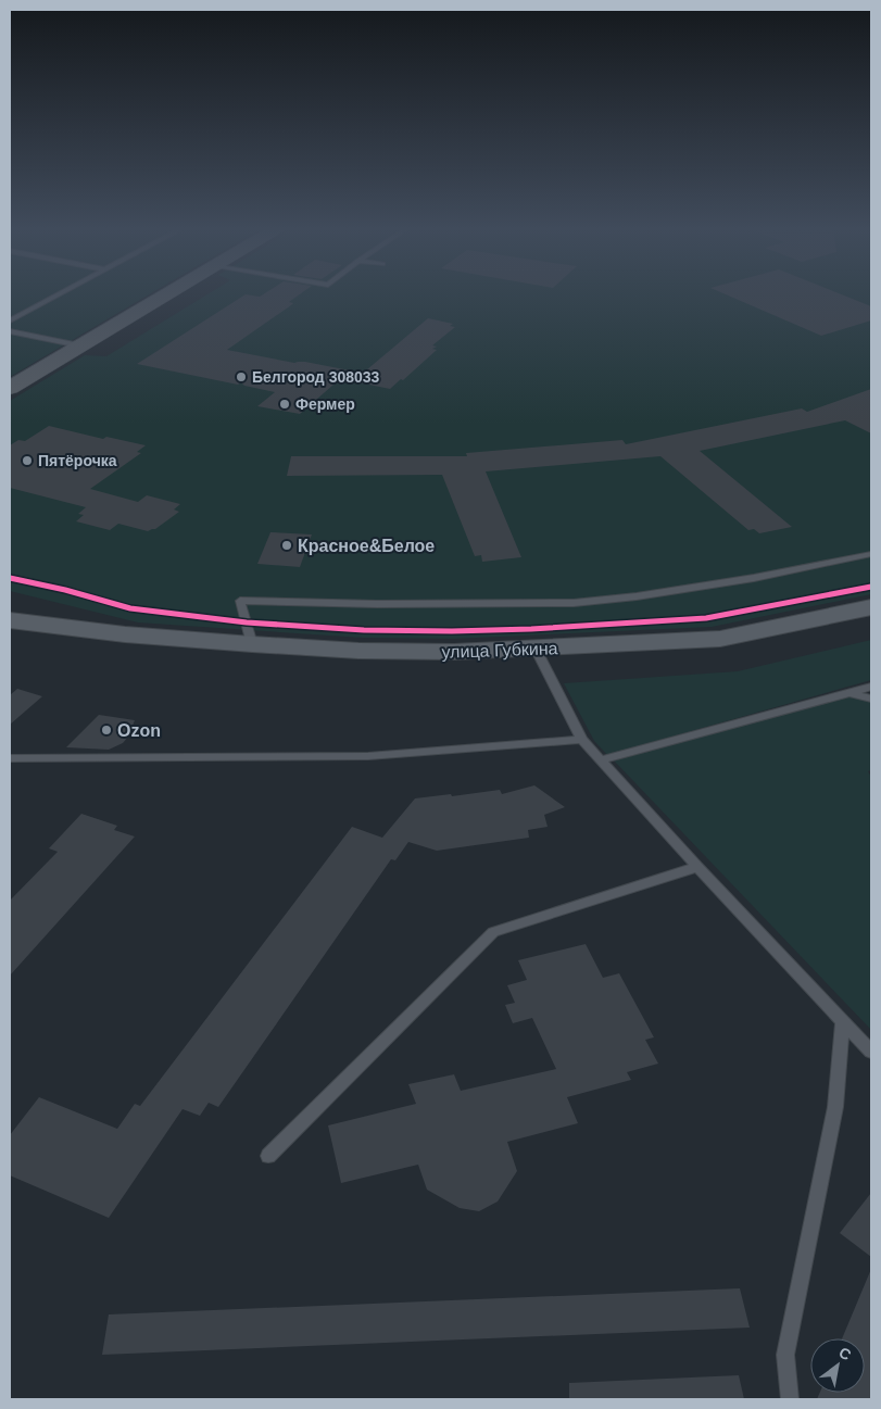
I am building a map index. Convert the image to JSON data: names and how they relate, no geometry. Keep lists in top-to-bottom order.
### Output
{
  "streets": {
    "main road": ["улица Губкина"]
  },
  "places": [
    "Белгород 308033",
    "Фермер",
    "Пятёрочка",
    "Красное&Белое",
    "Ozon"
  ],
  "north": "top right"
}
